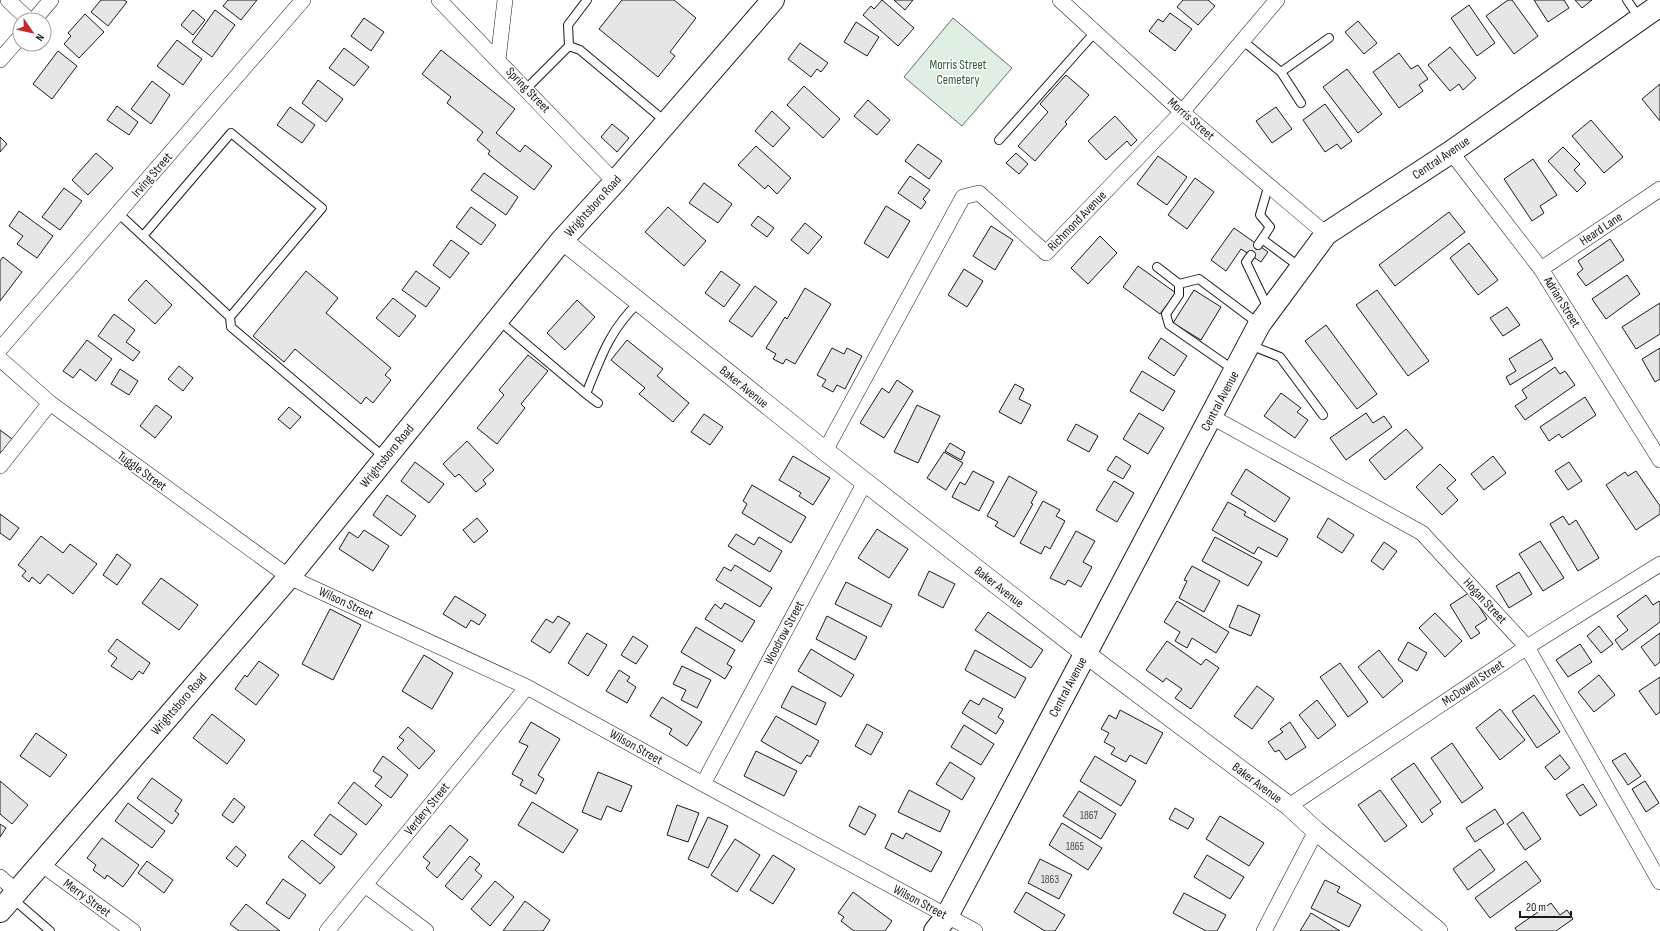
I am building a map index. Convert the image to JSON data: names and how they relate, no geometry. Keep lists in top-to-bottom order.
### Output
{
  "streets": {
    "main road": ["Central Avenue", "Wrightsboro Road"],
    "street": [
      "Spring Street",
      "Morris Street",
      "Irving Street",
      "Richmond Avenue",
      "Heard Lane",
      "Adrian Street",
      "Baker Avenue",
      "Tuggle Street",
      "Hogan Street",
      "Wilson Street",
      "Woodrow Street",
      "McDowell Street",
      "Verdery Street",
      "Merry Street"
    ]
  },
  "crossings": [
    ["Spring Street", "Wrightsboro Road"],
    ["Morris Street", "Central Avenue"],
    ["Morris Street", "Richmond Avenue"],
    ["Central Avenue", "Adrian Street"],
    ["Central Avenue", "Baker Avenue"],
    ["Central Avenue", "Hogan Street"],
    ["Central Avenue", "Wilson Street"],
    ["Wrightsboro Road", "Baker Avenue"],
    ["Wrightsboro Road", "Tuggle Street"],
    ["Wrightsboro Road", "Wilson Street"],
    ["Wrightsboro Road", "Merry Street"],
    ["Richmond Avenue", "Baker Avenue"],
    ["Heard Lane", "Adrian Street"],
    ["Baker Avenue", "Woodrow Street"],
    ["Baker Avenue", "McDowell Street"],
    ["Tuggle Street", "Wilson Street"],
    ["Hogan Street", "McDowell Street"],
    ["Wilson Street", "Woodrow Street"],
    ["Wilson Street", "Verdery Street"]
  ],
  "parks": ["Morris Street Cemetery"],
  "house_numbers": ["1867", "1865", "1863"],
  "scale_bar": "20 m",
  "north": "bottom right"
}
